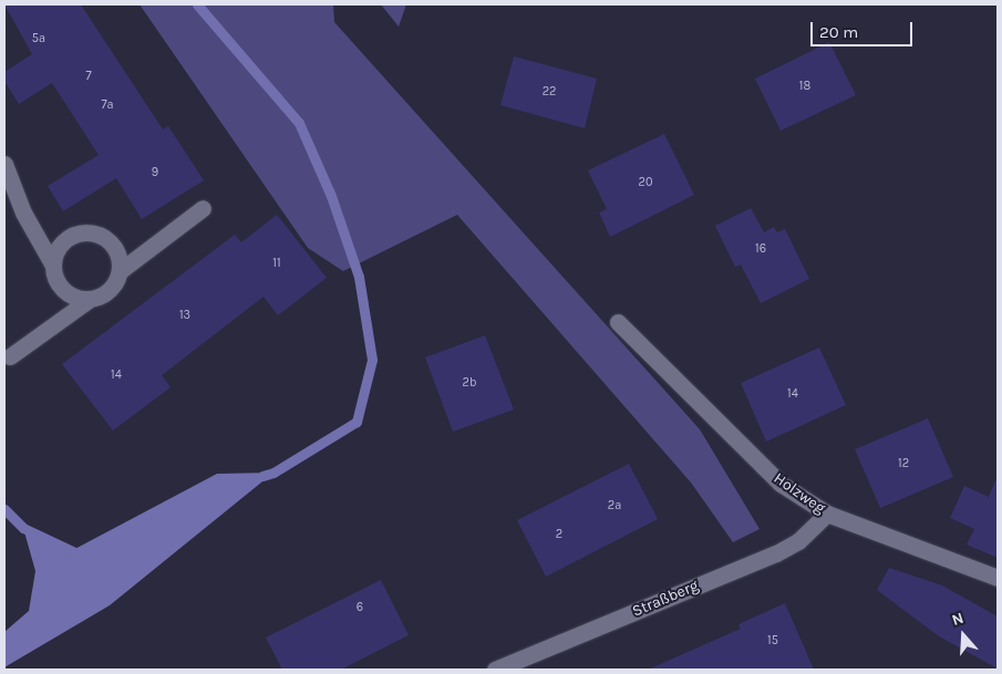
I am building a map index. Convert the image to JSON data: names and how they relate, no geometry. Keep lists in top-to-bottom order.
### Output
{
  "streets": {
    "street": ["Holzweg", "Straßberg"]
  },
  "crossings": [
    ["Holzweg", "Straßberg"]
  ],
  "house_numbers": [
    "5a",
    "7",
    "18",
    "22",
    "7a",
    "9",
    "20",
    "16",
    "11",
    "13",
    "14",
    "2b",
    "14",
    "12",
    "2a",
    "2",
    "6",
    "15"
  ],
  "scale_bar": "20 m",
  "north": "top"
}
